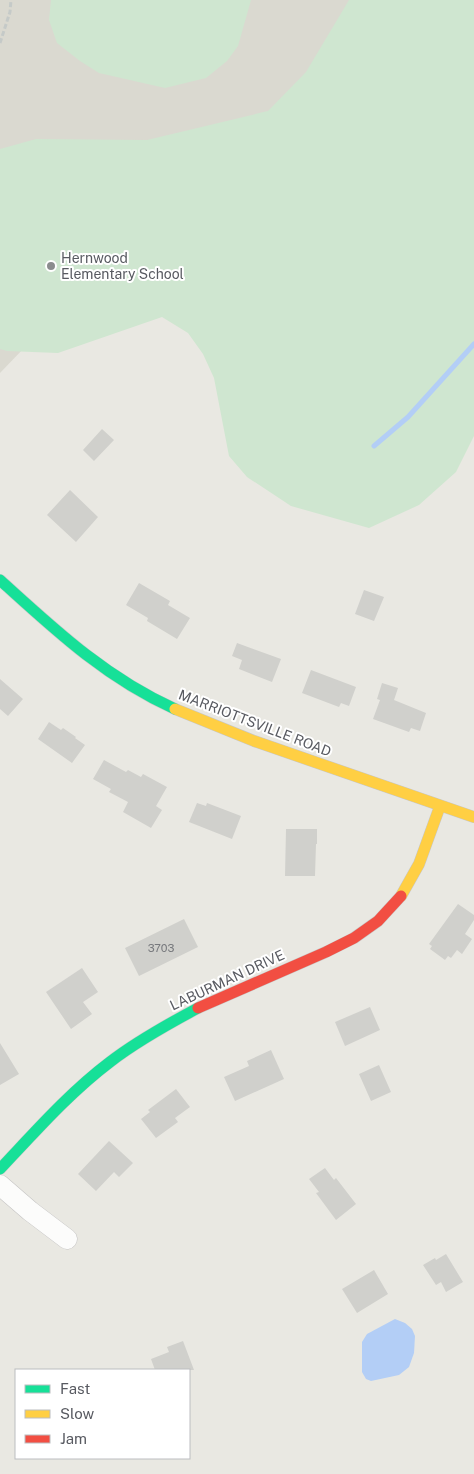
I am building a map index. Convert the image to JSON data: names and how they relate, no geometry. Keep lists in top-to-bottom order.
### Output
{
  "streets": {
    "street": ["MARRIOTTSVILLE ROAD", "LABURMAN DRIVE"]
  },
  "crossings": [
    ["MARRIOTTSVILLE ROAD", "LABURMAN DRIVE"]
  ],
  "places": ["Hernwood Elementary School"],
  "house_numbers": ["3703"],
  "legend": ["Fast", "Slow", "Jam"]
}
